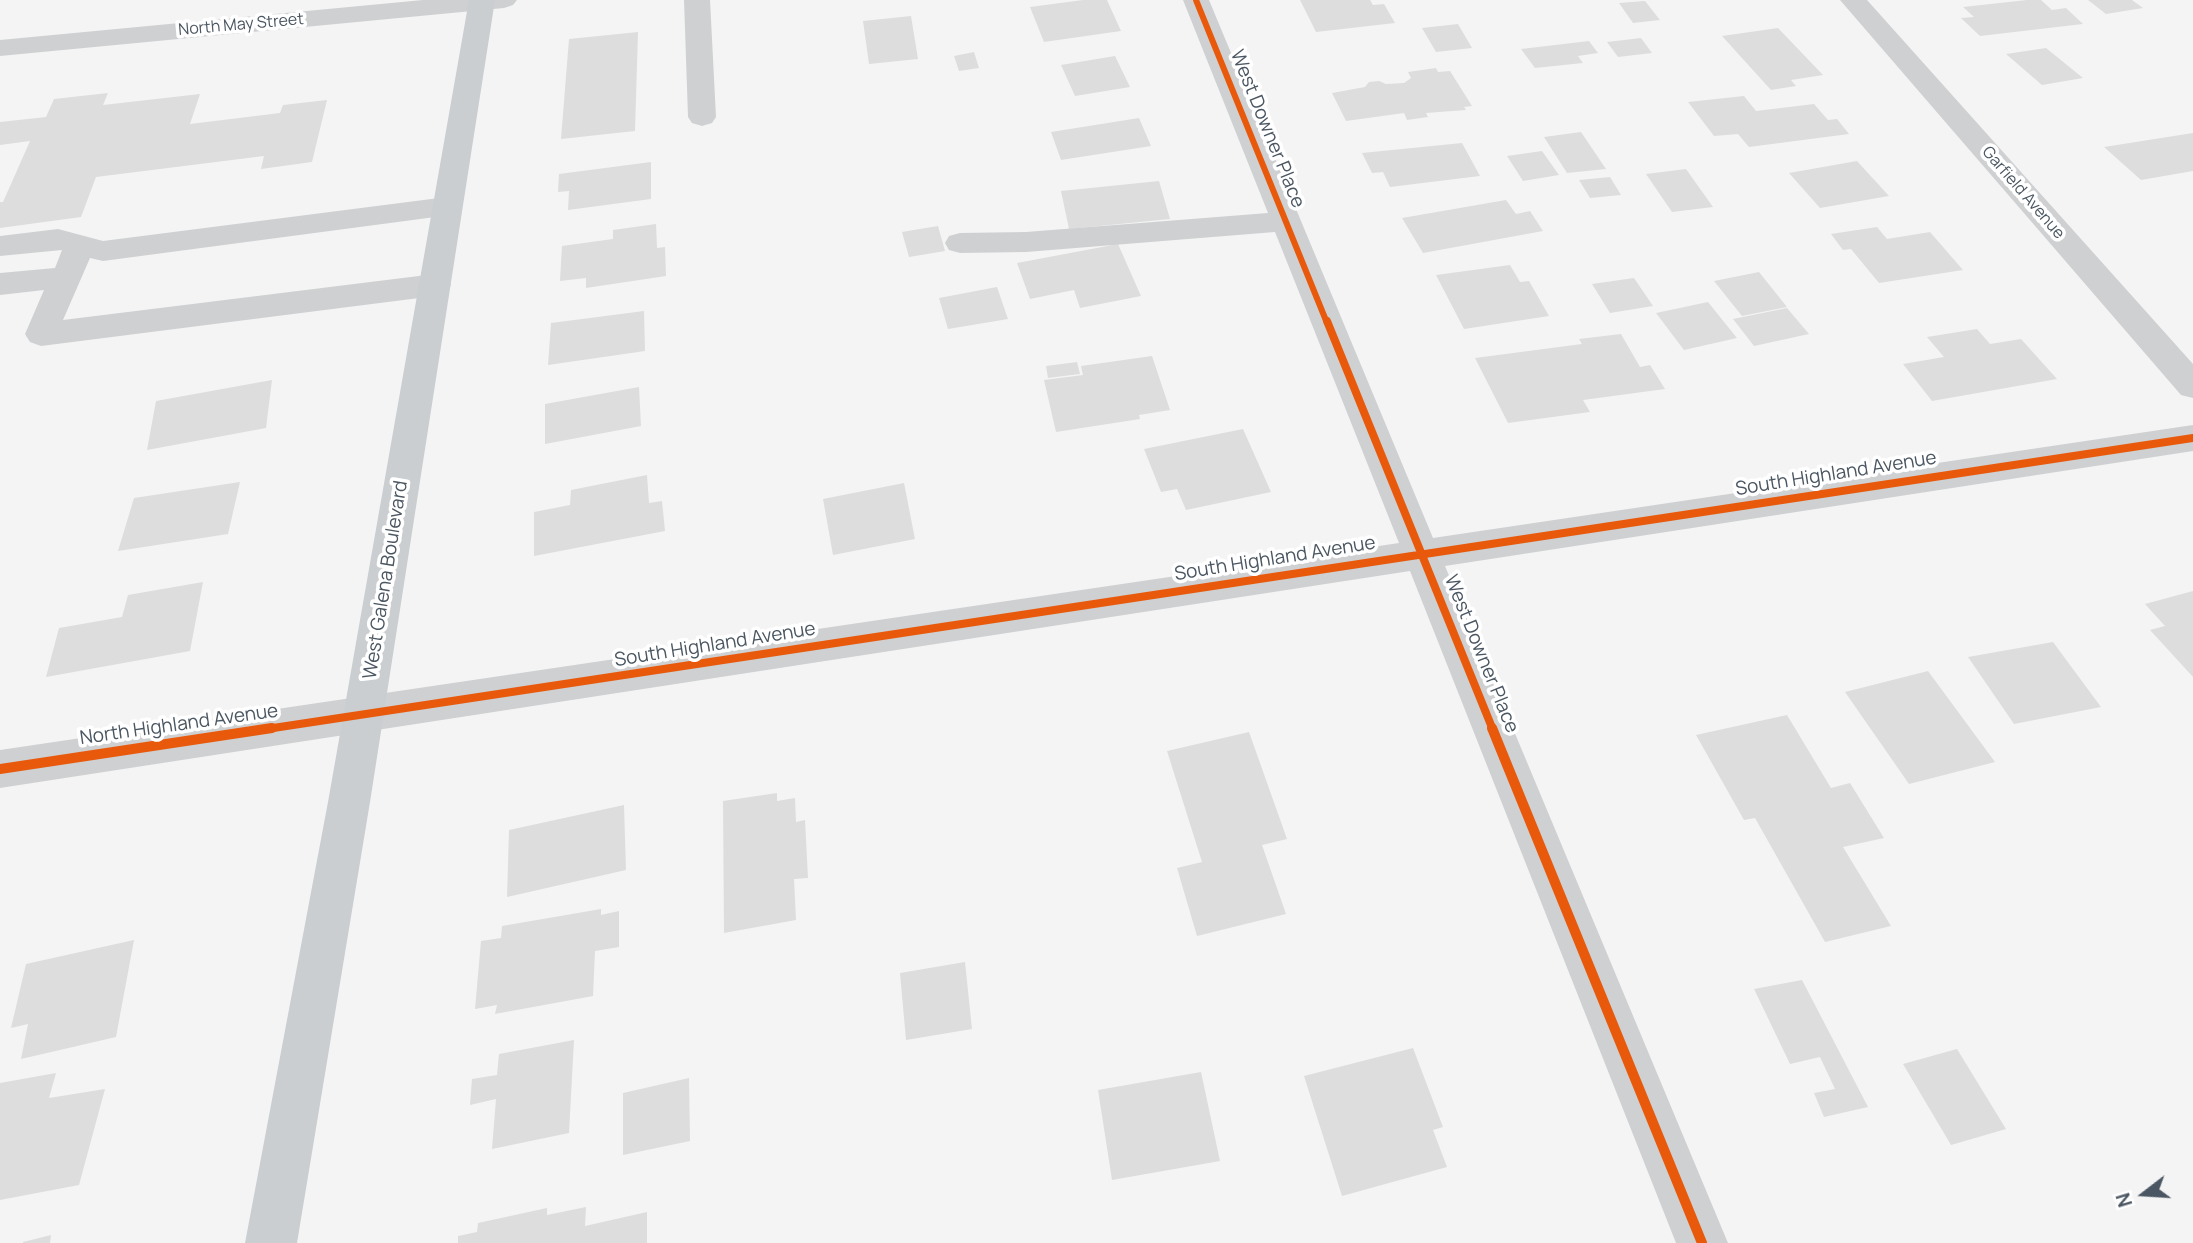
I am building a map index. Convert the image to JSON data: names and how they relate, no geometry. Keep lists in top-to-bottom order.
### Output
{
  "streets": {
    "main road": ["West Galena Boulevard"],
    "street": [
      "North May Street",
      "West Downer Place",
      "Garfield Avenue",
      "South Highland Avenue",
      "North Highland Avenue"
    ]
  },
  "crossings": [
    ["North May Street", "West Galena Boulevard"],
    ["West Downer Place", "South Highland Avenue"],
    ["South Highland Avenue", "West Galena Boulevard"],
    ["South Highland Avenue", "North Highland Avenue"],
    ["West Galena Boulevard", "North Highland Avenue"]
  ],
  "north": "left"
}
